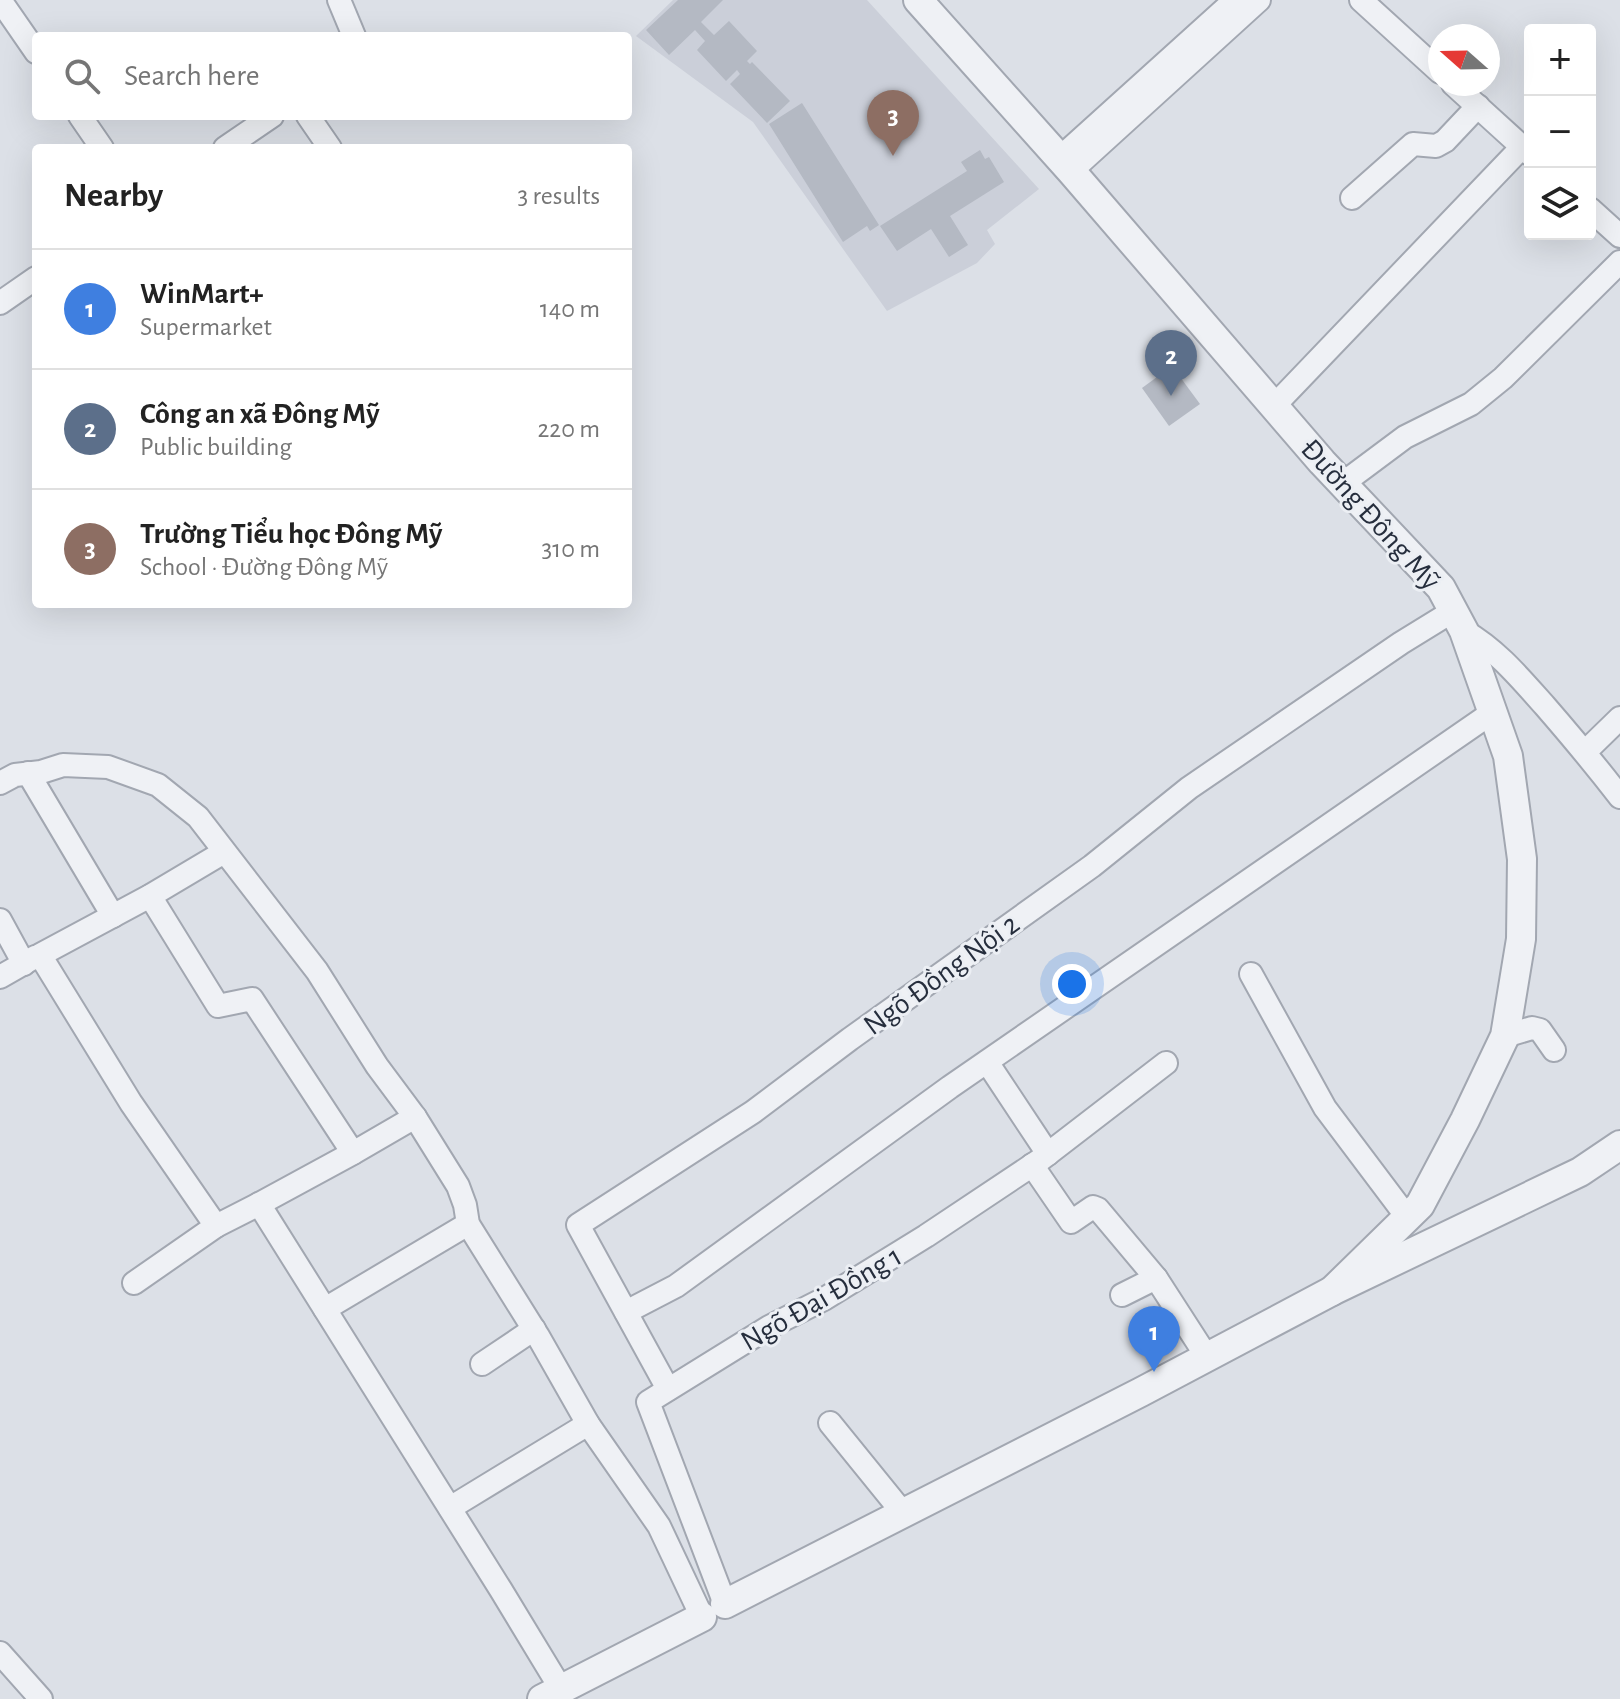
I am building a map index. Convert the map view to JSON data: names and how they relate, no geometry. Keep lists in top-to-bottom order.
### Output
{
  "streets": {
    "street": ["Đường Đông Mỹ", "Ngõ Đồng Nội 2", "Ngõ Đại Đồng 1"]
  },
  "crossings": [
    ["Đường Đông Mỹ", "Ngõ Đồng Nội 2"],
    ["Ngõ Đồng Nội 2", "Ngõ Đại Đồng 1"]
  ],
  "north": "left",
  "page": {
    "map_buttons": ["+", "−"],
    "search": "Search here",
    "pins": ["3", "2", "1"],
    "heading": ["Nearby", "3 results"],
    "list": [
      {
        "mark": "1",
        "name": "WinMart+",
        "note": "Supermarket",
        "value": "140 m"
      },
      {
        "mark": "2",
        "name": "Công an xã Đông Mỹ",
        "note": "Public building",
        "value": "220 m"
      },
      {
        "mark": "3",
        "name": "Trường Tiểu học Đông Mỹ",
        "note": "School · Đường Đông Mỹ",
        "value": "310 m"
      }
    ]
  }
}
